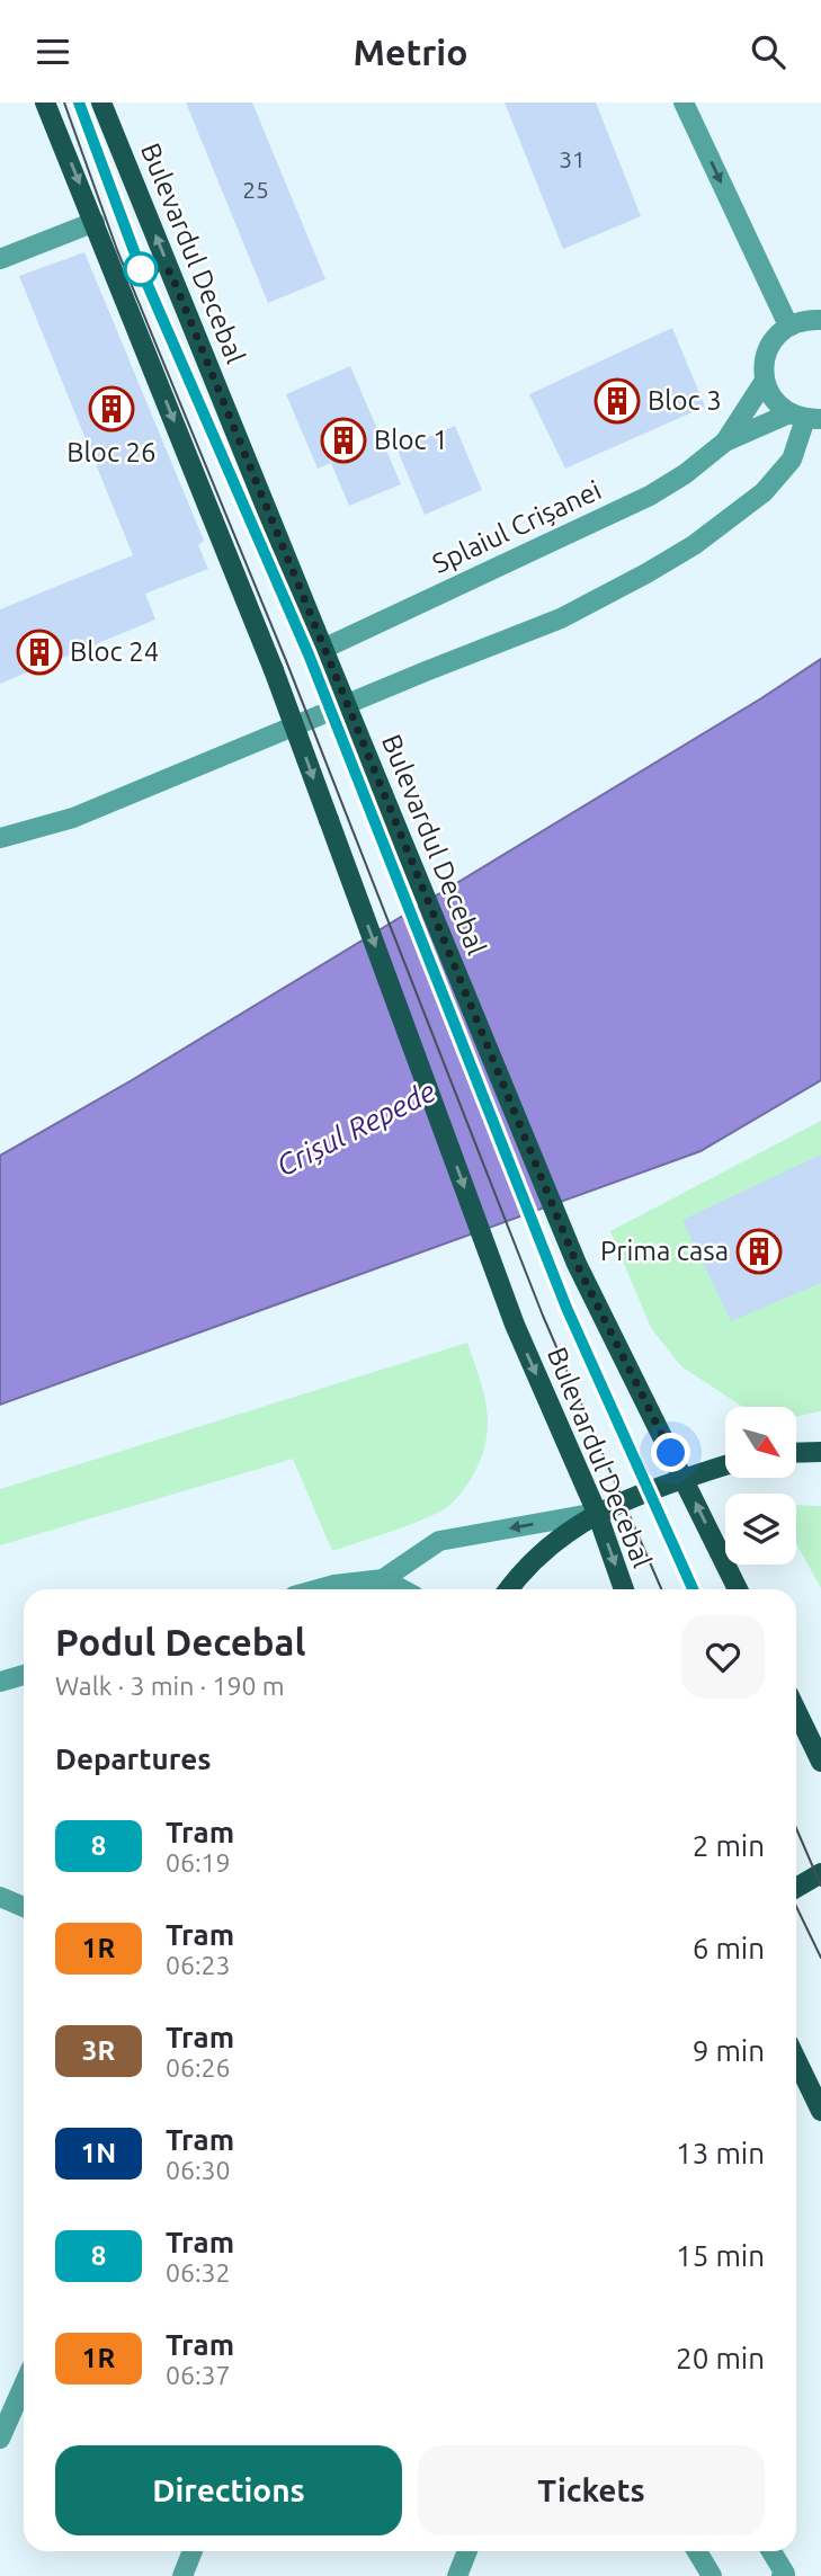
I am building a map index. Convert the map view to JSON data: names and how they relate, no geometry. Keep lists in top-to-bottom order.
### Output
{
  "streets": {
    "main road": ["Bulevardul Decebal"],
    "street": ["Splaiul Crișanei"]
  },
  "crossings": [
    ["Bulevardul Decebal", "Splaiul Crișanei"]
  ],
  "water": ["Crișul Repede"],
  "places": {
    "building": [
      "Bloc 3",
      "Bloc 26",
      "Bloc 1",
      "Bloc 24",
      "Prima casa"
    ]
  },
  "lines": ["tram line 8"],
  "house_numbers": ["31", "25"],
  "north": "bottom right",
  "page": {
    "header": "Metrio",
    "heading": [
      ["Podul Decebal", "Walk · 3 min · 190 m"],
      "Departures"
    ],
    "list": [
      {
        "mark": "8",
        "name": "Tram",
        "note": "06:19",
        "value": "2 min"
      },
      {
        "mark": "1R",
        "name": "Tram",
        "note": "06:23",
        "value": "6 min"
      },
      {
        "mark": "3R",
        "name": "Tram",
        "note": "06:26",
        "value": "9 min"
      },
      {
        "mark": "1N",
        "name": "Tram",
        "note": "06:30",
        "value": "13 min"
      },
      {
        "mark": "8",
        "name": "Tram",
        "note": "06:32",
        "value": "15 min"
      },
      {
        "mark": "1R",
        "name": "Tram",
        "note": "06:37",
        "value": "20 min"
      }
    ],
    "buttons": ["Directions", "Tickets"]
  }
}
